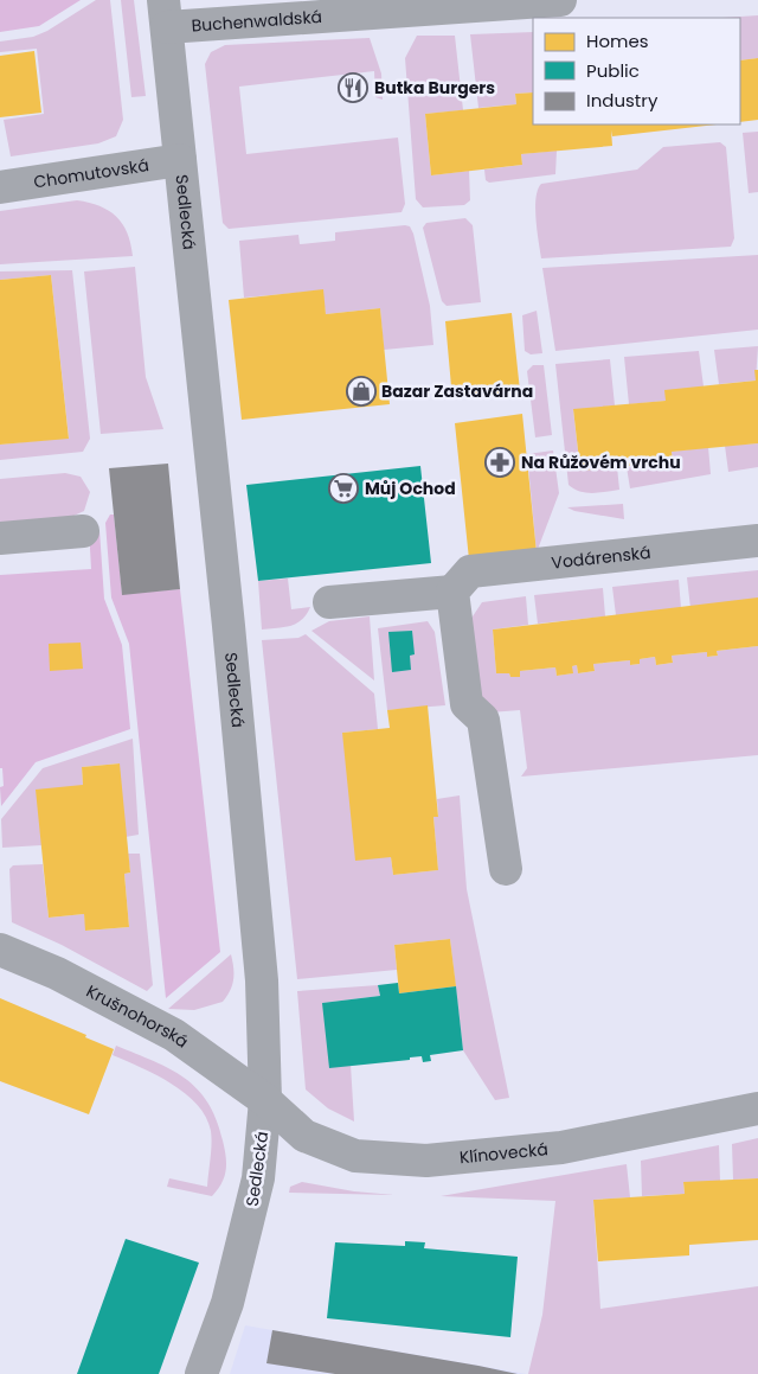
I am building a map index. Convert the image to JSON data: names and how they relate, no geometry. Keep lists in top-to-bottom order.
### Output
{
  "streets": {
    "street": [
      "Buchenwaldská",
      "Chomutovská",
      "Sedlecká",
      "Vodárenská",
      "Krušnohorská",
      "Klínovecká"
    ]
  },
  "crossings": [
    ["Buchenwaldská", "Sedlecká"],
    ["Chomutovská", "Sedlecká"],
    ["Sedlecká", "Krušnohorská"],
    ["Sedlecká", "Klínovecká"],
    ["Krušnohorská", "Klínovecká"]
  ],
  "places": {
    "restaurant": ["Butka Burgers"],
    "shop": ["Bazar Zastavárna"],
    "pharmacy": ["Na Růžovém vrchu"],
    "supermarket": ["Můj Ochod"]
  },
  "legend": ["Homes", "Public", "Industry"]
}
